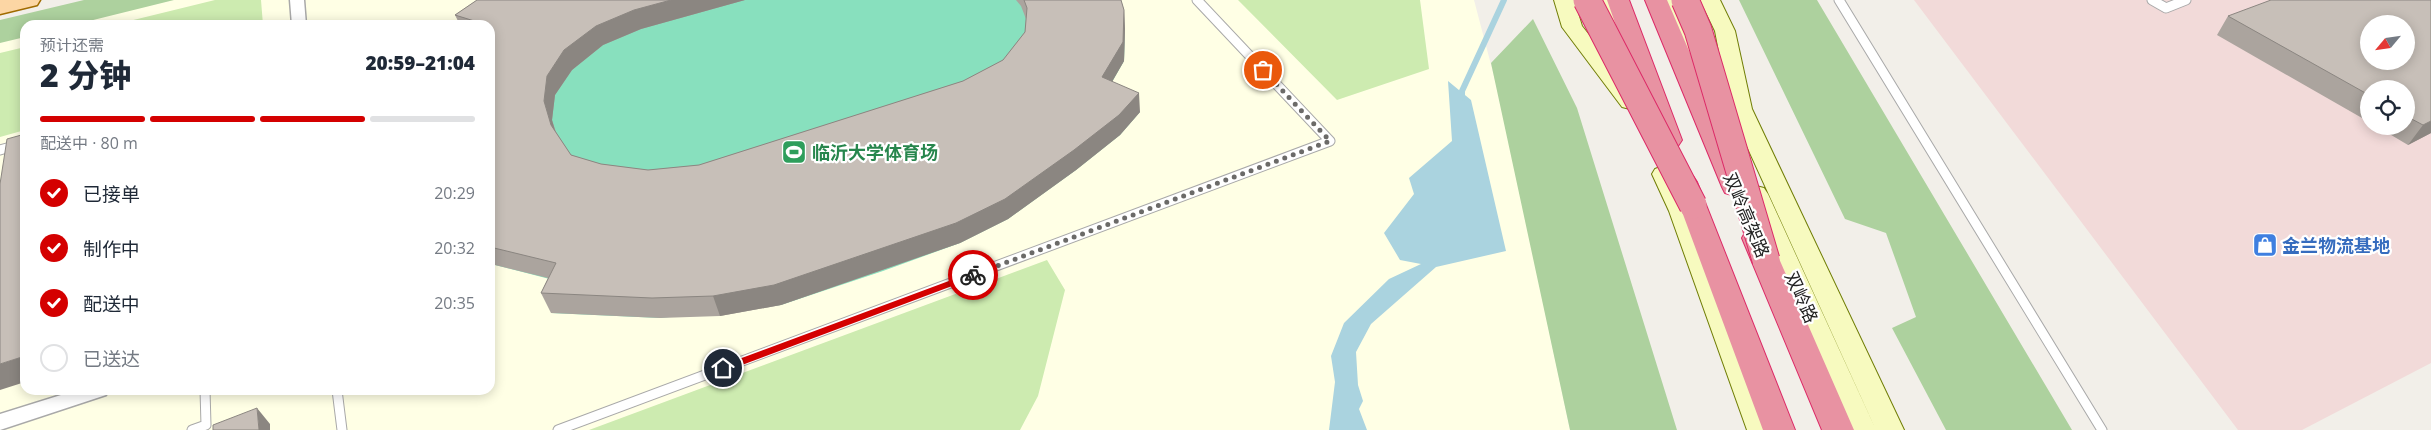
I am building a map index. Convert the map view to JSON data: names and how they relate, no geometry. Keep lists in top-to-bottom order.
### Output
{
  "streets": {
    "highway": ["双岭高架路"],
    "main road": ["双岭路"]
  },
  "crossings": [
    ["双岭高架路", "双岭路"]
  ],
  "places": {
    "sports": ["临沂大学体育场"],
    "shop": ["金兰物流基地"]
  },
  "north": "bottom left",
  "page": {
    "heading": ["2 分钟", "预计还需", "20:59–21:04"],
    "bar": "配送中 · 80 m",
    "list": [
      ["已接单", "20:29"],
      ["制作中", "20:32"],
      ["配送中", "20:35"],
      "已送达"
    ]
  }
}
